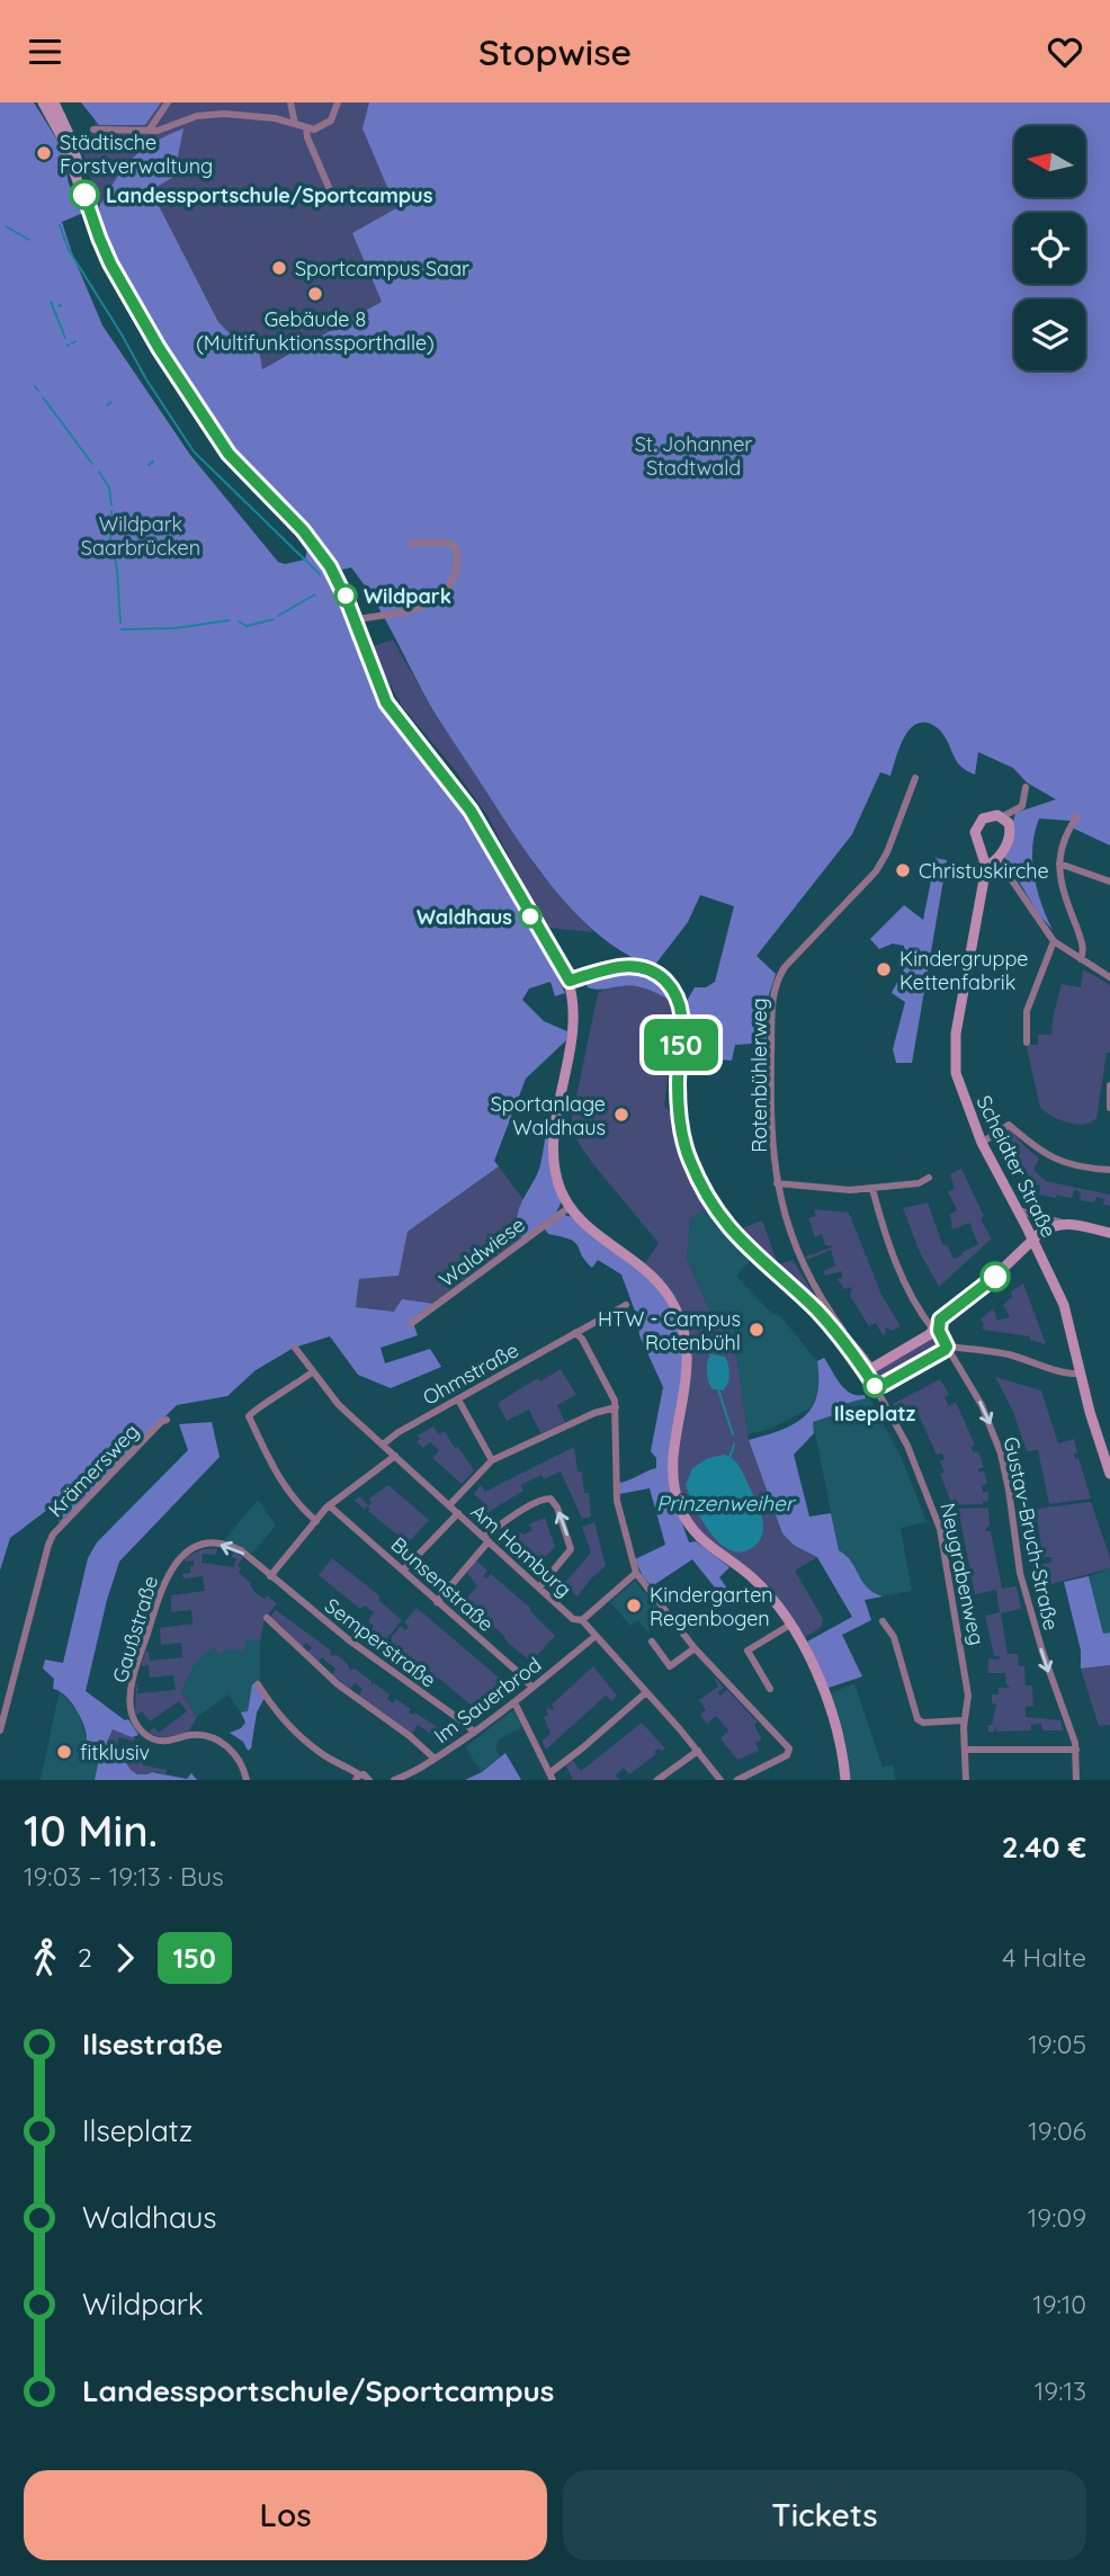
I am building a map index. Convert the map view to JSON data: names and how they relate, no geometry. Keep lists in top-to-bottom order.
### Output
{
  "streets": {
    "main road": ["Scheidter Straße"],
    "street": [
      "Rotenbühlerweg",
      "Waldwiese",
      "Ohmstraße",
      "Krämersweg",
      "Gustav-Bruch-Straße",
      "Am Homburg",
      "Neugrabenweg",
      "Bunsenstraße",
      "Gaußstraße",
      "Semperstraße",
      "Im Sauerbrod"
    ]
  },
  "crossings": [
    ["Ohmstraße", "Am Homburg"],
    ["Am Homburg", "Im Sauerbrod"],
    ["Bunsenstraße", "Im Sauerbrod"],
    ["Gaußstraße", "Semperstraße"],
    ["Semperstraße", "Im Sauerbrod"]
  ],
  "one_way": ["Gustav-Bruch-Straße"],
  "water": ["Prinzenweiher"],
  "parks": ["St. Johanner Stadtwald", "Wildpark Saarbrücken"],
  "places": [
    "Städtische Forstverwaltung",
    "Landessportschule/Sportcampus",
    "Sportcampus Saar",
    "Gebäude 8 (Multifunktionssporthalle)",
    "Wildpark",
    "Christuskirche",
    "Waldhaus",
    "Kindergruppe Kettenfabrik",
    "Sportanlage Waldhaus",
    "HTW - Campus Rotenbühl",
    "Ilseplatz",
    "Kindergarten Regenbogen",
    "fitklusiv"
  ],
  "lines": ["bus line 150"],
  "north": "left",
  "page": {
    "header": "Stopwise",
    "on_map": "150",
    "heading": ["10 Min.", "19:03 – 19:13 · Bus", "2.40 €"],
    "legs": ["2", "150", "4 Halte"],
    "list": [
      {
        "name": "Ilsestraße",
        "value": "19:05"
      },
      {
        "name": "Ilseplatz",
        "value": "19:06"
      },
      {
        "name": "Waldhaus",
        "value": "19:09"
      },
      {
        "name": "Wildpark",
        "value": "19:10"
      },
      {
        "name": "Landessportschule/Sportcampus",
        "value": "19:13"
      }
    ],
    "buttons": ["Los", "Tickets"]
  }
}
